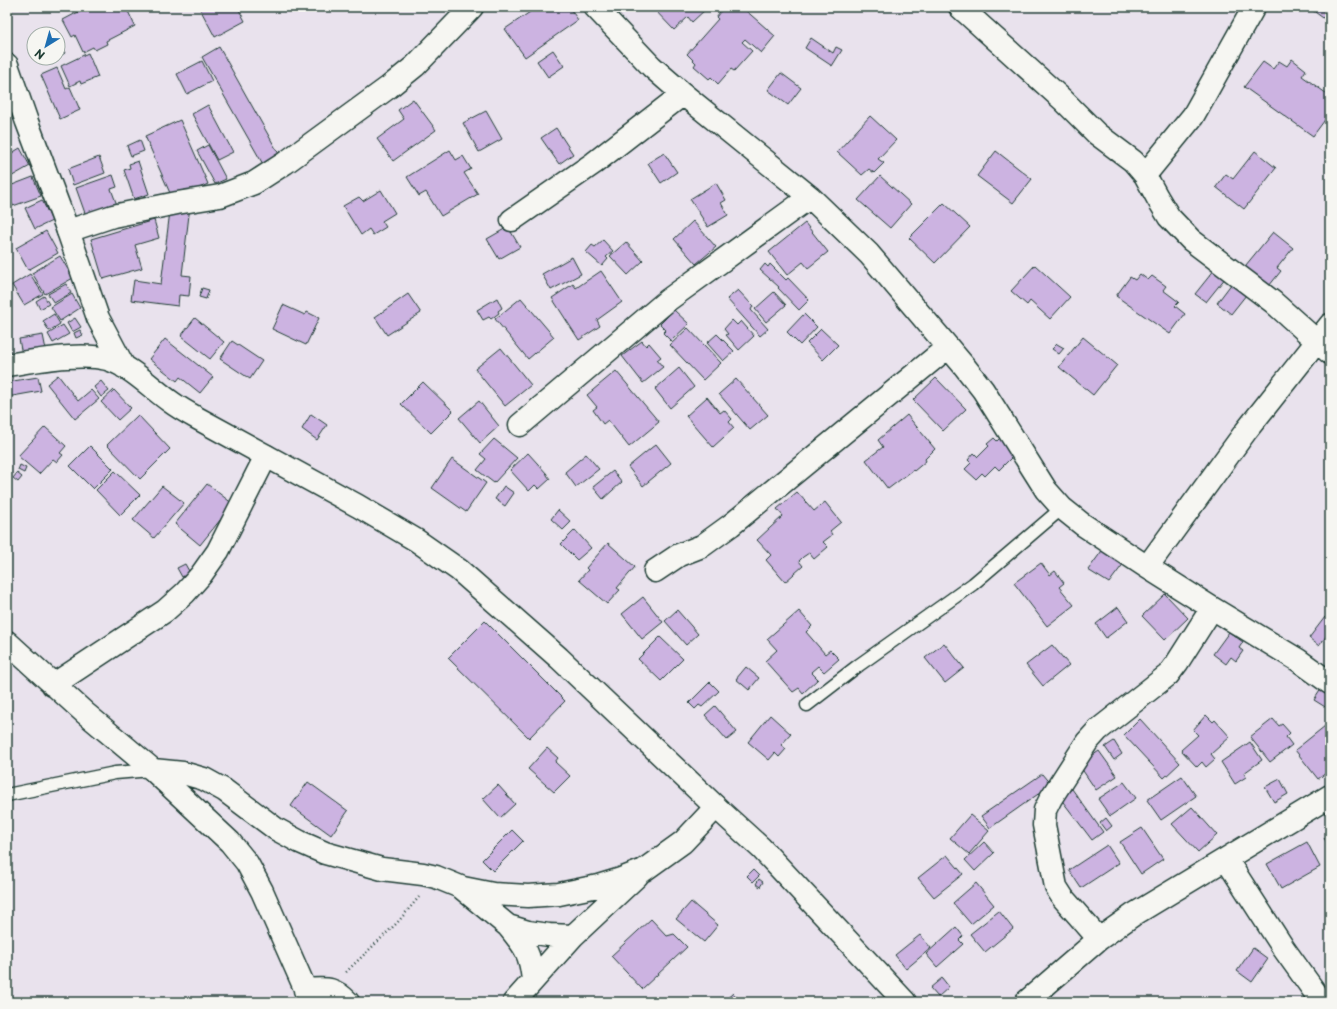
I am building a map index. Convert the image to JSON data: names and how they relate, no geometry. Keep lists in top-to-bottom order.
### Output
{
  "north": "bottom left"
}
